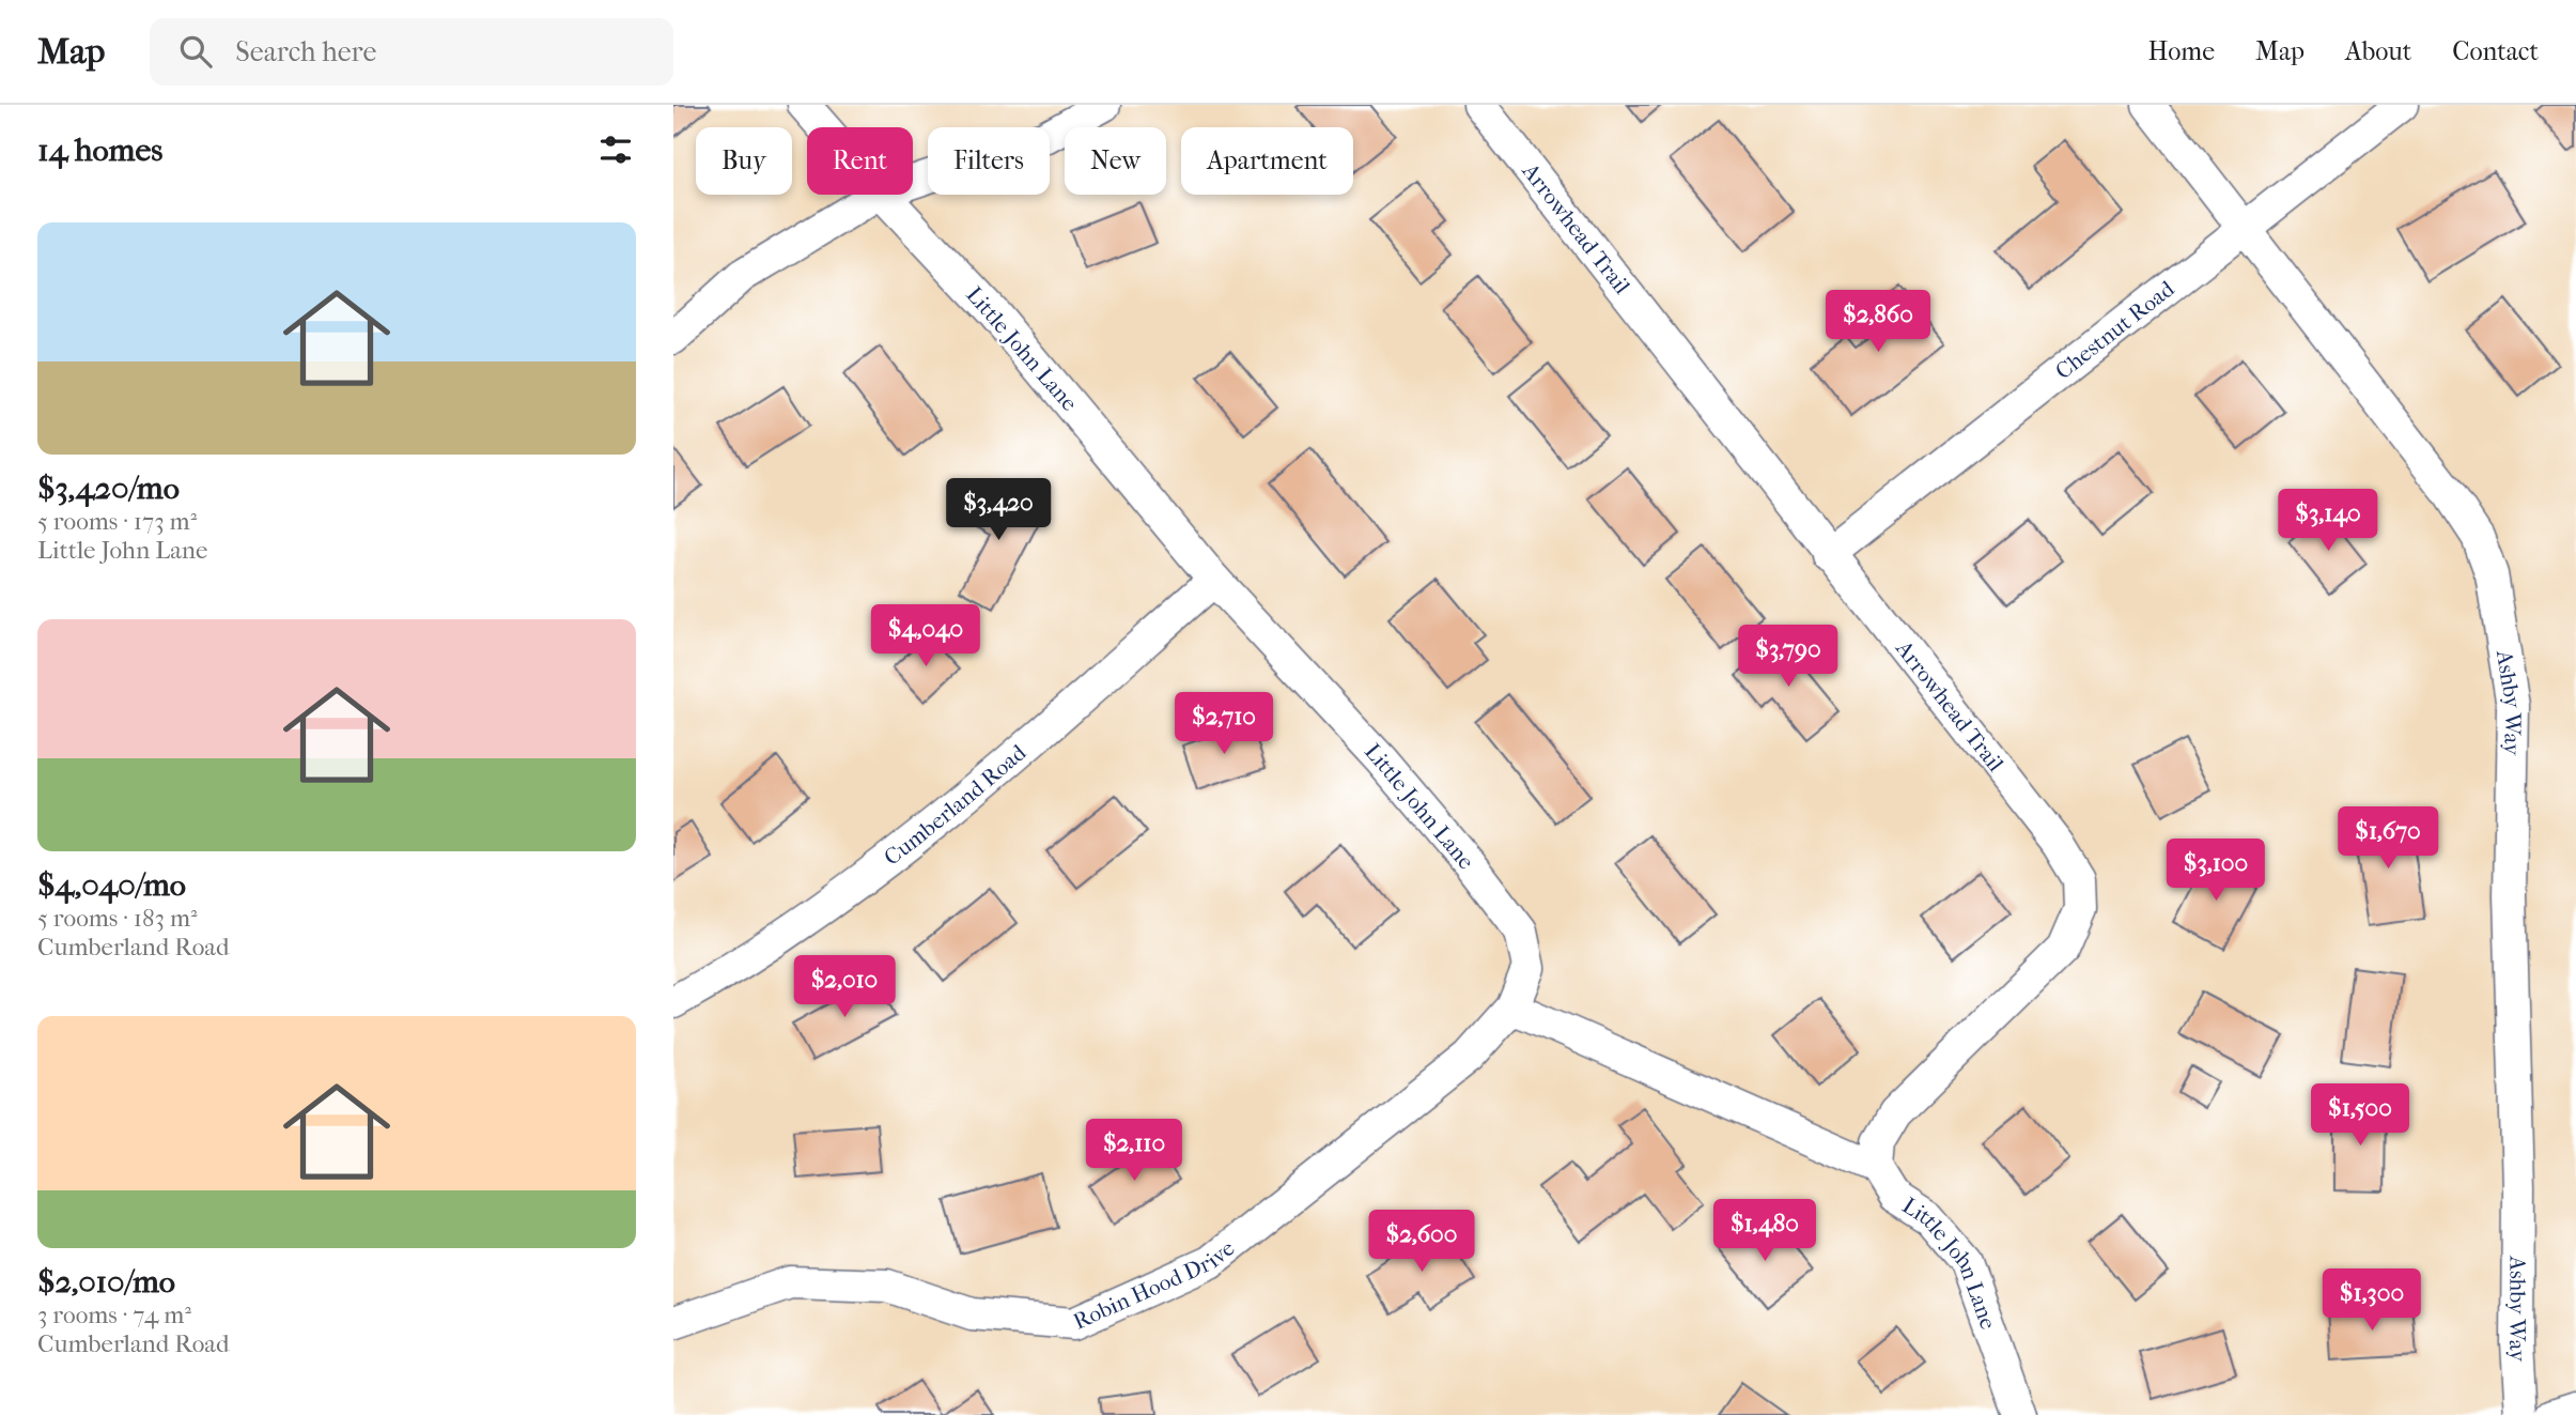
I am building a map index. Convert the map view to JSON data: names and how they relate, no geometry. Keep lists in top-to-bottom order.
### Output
{
  "streets": {
    "street": [
      "Arrowhead Trail",
      "Chestnut Road",
      "Little John Lane",
      "Ashby Way",
      "Cumberland Road",
      "Robin Hood Drive"
    ]
  },
  "crossings": [
    ["Arrowhead Trail", "Chestnut Road"],
    ["Arrowhead Trail", "Little John Lane"],
    ["Chestnut Road", "Ashby Way"],
    ["Little John Lane", "Cumberland Road"],
    ["Little John Lane", "Robin Hood Drive"]
  ],
  "page": {
    "header": "Map",
    "search": "Search here",
    "nav": [
      "Home",
      "Map",
      "About",
      "Contact"
    ],
    "heading": "14 homes",
    "chip": [
      "Buy",
      "Rent",
      "Filters",
      "New",
      "Apartment"
    ],
    "list": [
      {
        "name": "$3,420/mo",
        "note": "5 rooms · 173 m² · Little John Lane"
      },
      {
        "name": "$4,040/mo",
        "note": "5 rooms · 183 m² · Cumberland Road"
      },
      {
        "name": "$2,010/mo",
        "note": "3 rooms · 74 m² · Cumberland Road"
      }
    ],
    "price": [
      "$2,860",
      "$3,420",
      "$3,140",
      "$4,040",
      "$3,790",
      "$2,710",
      "$1,670",
      "$3,100",
      "$2,010",
      "$1,500",
      "$2,110",
      "$1,480",
      "$2,600",
      "$1,300"
    ]
  }
}
